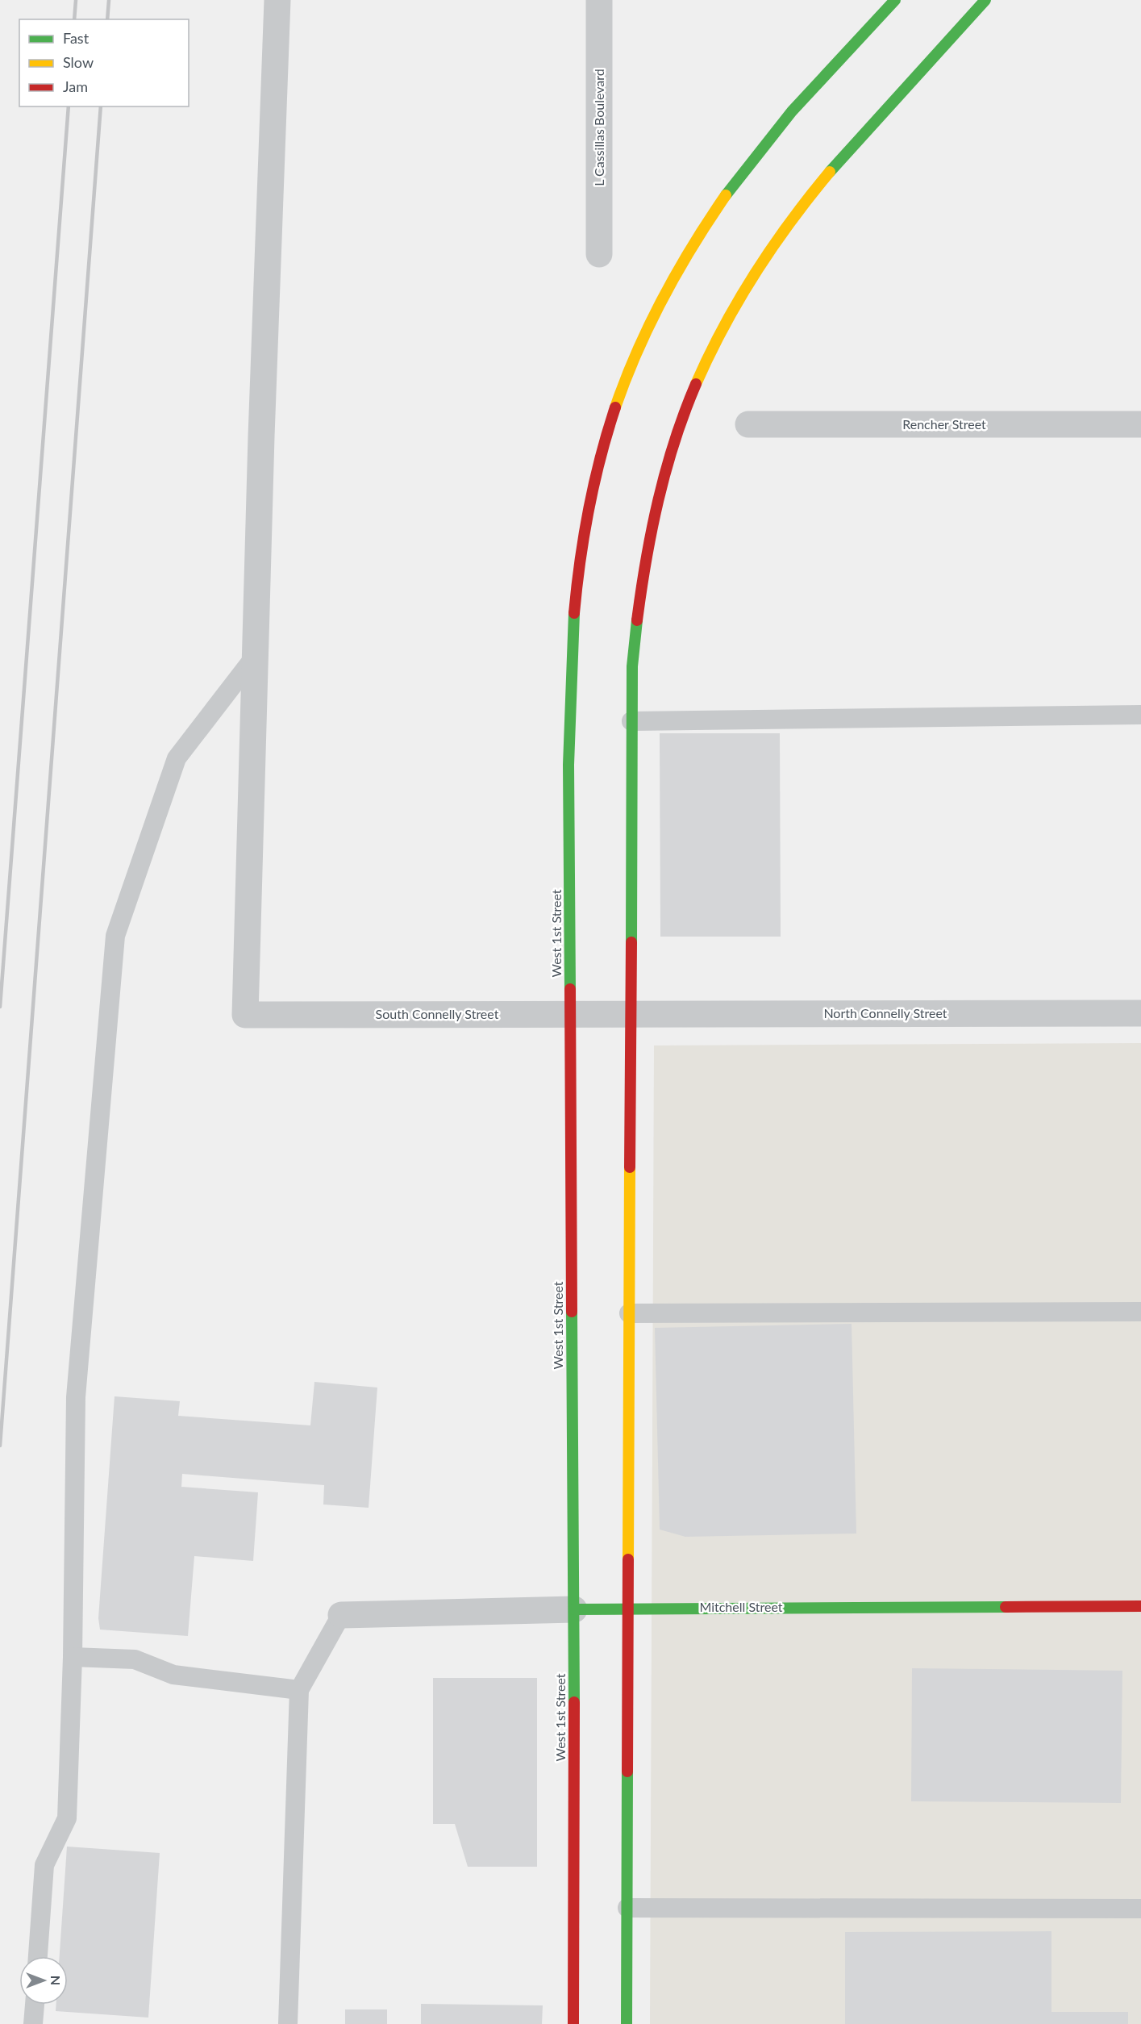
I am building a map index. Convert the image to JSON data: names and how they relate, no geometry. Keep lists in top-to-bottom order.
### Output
{
  "streets": {
    "main road": ["West 1st Street", "Mitchell Street"],
    "street": [
      "L Cassillas Boulevard",
      "Rencher Street",
      "North Connelly Street",
      "South Connelly Street"
    ]
  },
  "crossings": [
    ["West 1st Street", "South Connelly Street"],
    ["West 1st Street", "Mitchell Street"],
    ["North Connelly Street", "South Connelly Street"]
  ],
  "legend": ["Fast", "Slow", "Jam"],
  "north": "right"
}
